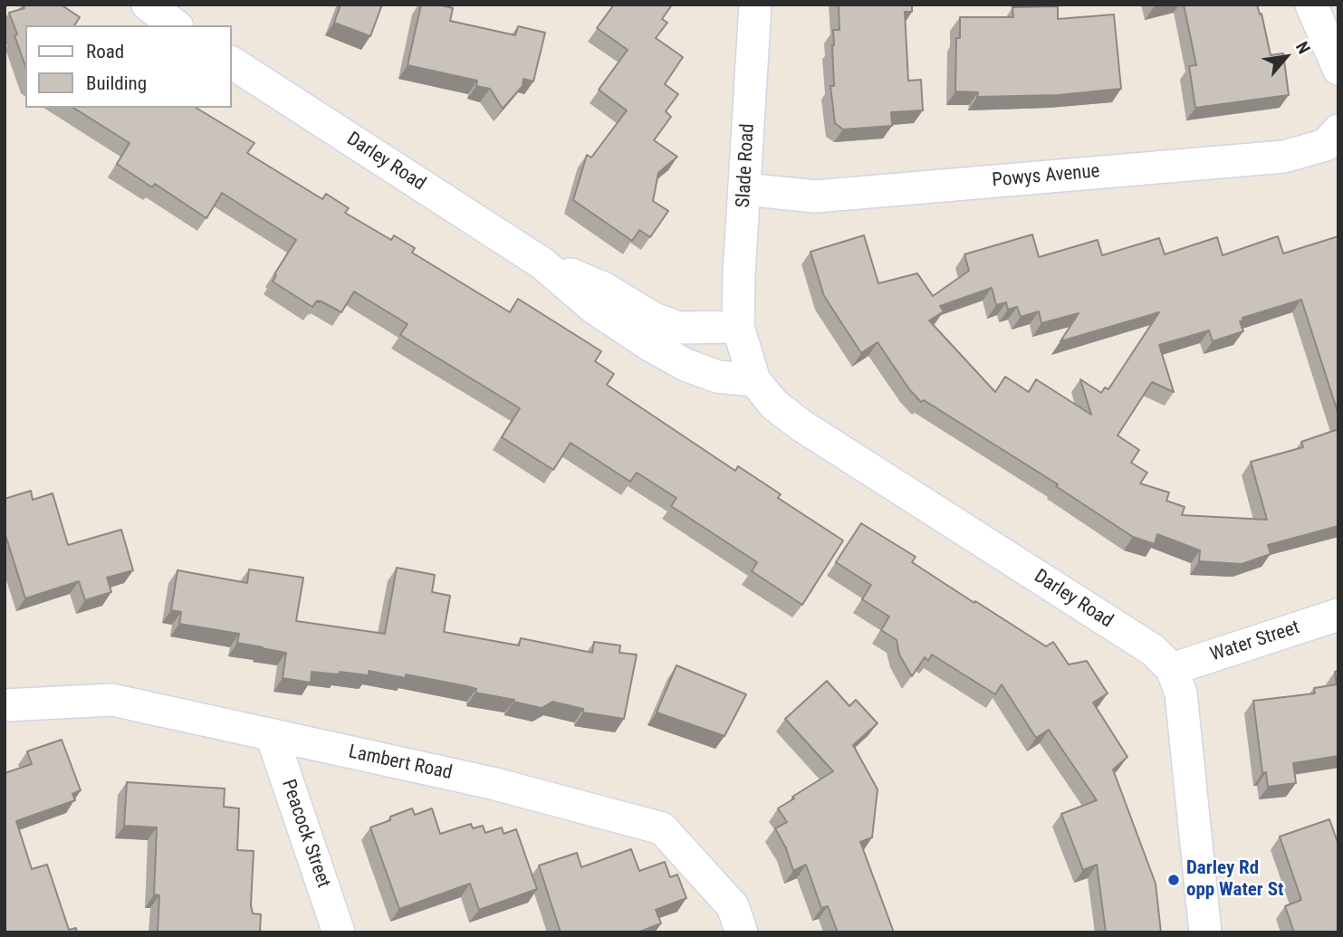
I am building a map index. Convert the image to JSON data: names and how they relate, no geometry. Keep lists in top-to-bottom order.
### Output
{
  "streets": {
    "street": [
      "Darley Road",
      "Slade Road",
      "Powys Avenue",
      "Water Street",
      "Lambert Road",
      "Peacock Street"
    ]
  },
  "crossings": [
    ["Darley Road", "Slade Road"],
    ["Darley Road", "Water Street"],
    ["Slade Road", "Powys Avenue"],
    ["Lambert Road", "Peacock Street"]
  ],
  "places": ["Darley Rd opp Water St"],
  "legend": ["Road", "Building"],
  "north": "top right"
}
